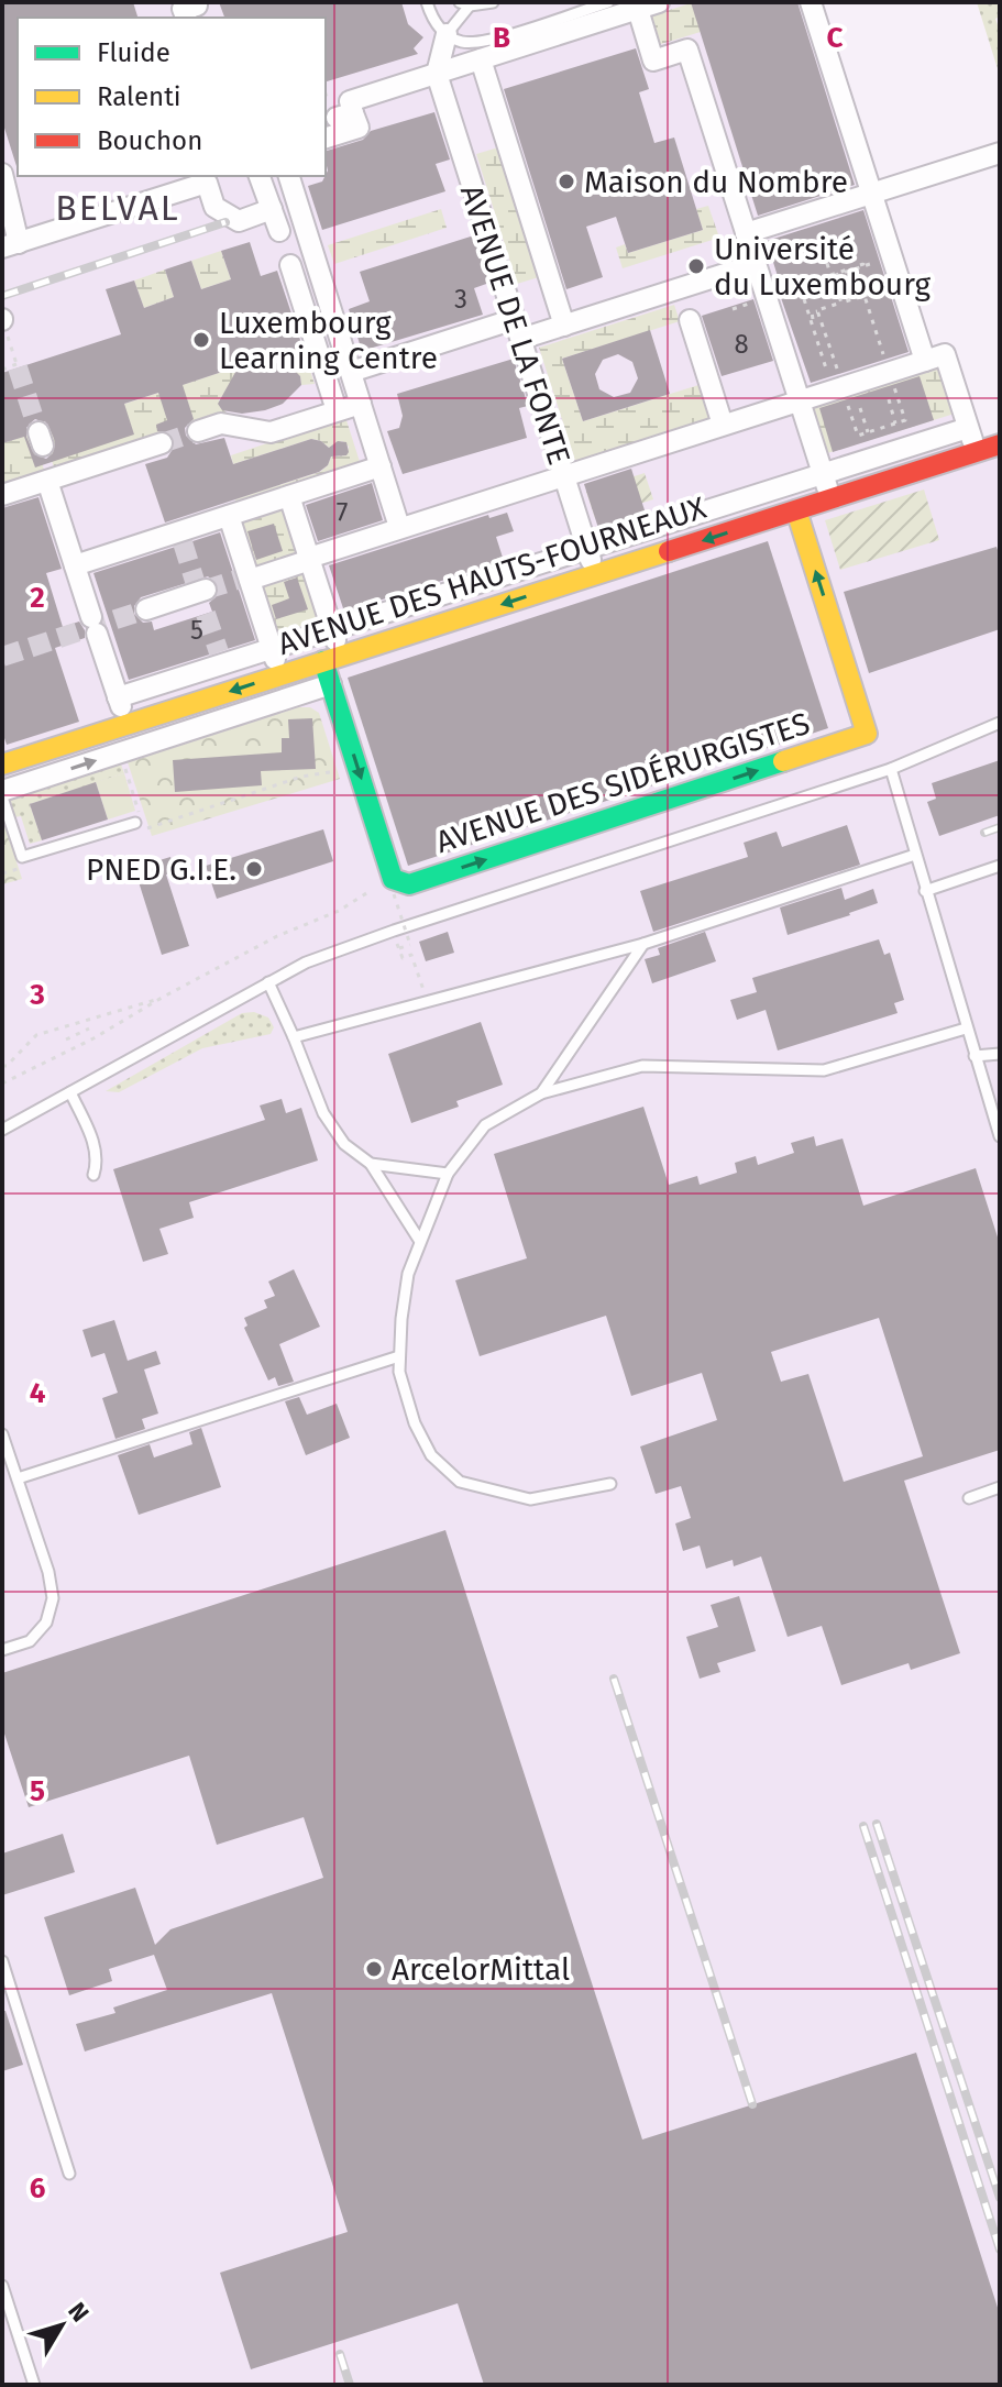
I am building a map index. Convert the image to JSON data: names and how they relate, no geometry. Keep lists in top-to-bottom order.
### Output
{
  "streets": {
    "street": ["AVENUE DE LA FONTE", "AVENUE DES HAUTS-FOURNEAUX", "AVENUE DES SIDÉRURGISTES"]
  },
  "crossings": [
    ["AVENUE DE LA FONTE", "AVENUE DES HAUTS-FOURNEAUX"],
    ["AVENUE DES HAUTS-FOURNEAUX", "AVENUE DES SIDÉRURGISTES"]
  ],
  "districts": ["BELVAL"],
  "places": [
    "Maison du Nombre",
    "Université du Luxembourg",
    "Luxembourg Learning Centre",
    "PNED G.I.E.",
    "ArcelorMittal"
  ],
  "house_numbers": [
    "3",
    "8",
    "7",
    "5"
  ],
  "legend": ["Fluide", "Ralenti", "Bouchon"],
  "north": "top right",
  "grid": {
    "columns": ["B", "C"],
    "rows": [
      "2",
      "3",
      "4",
      "5",
      "6"
    ]
  }
}
